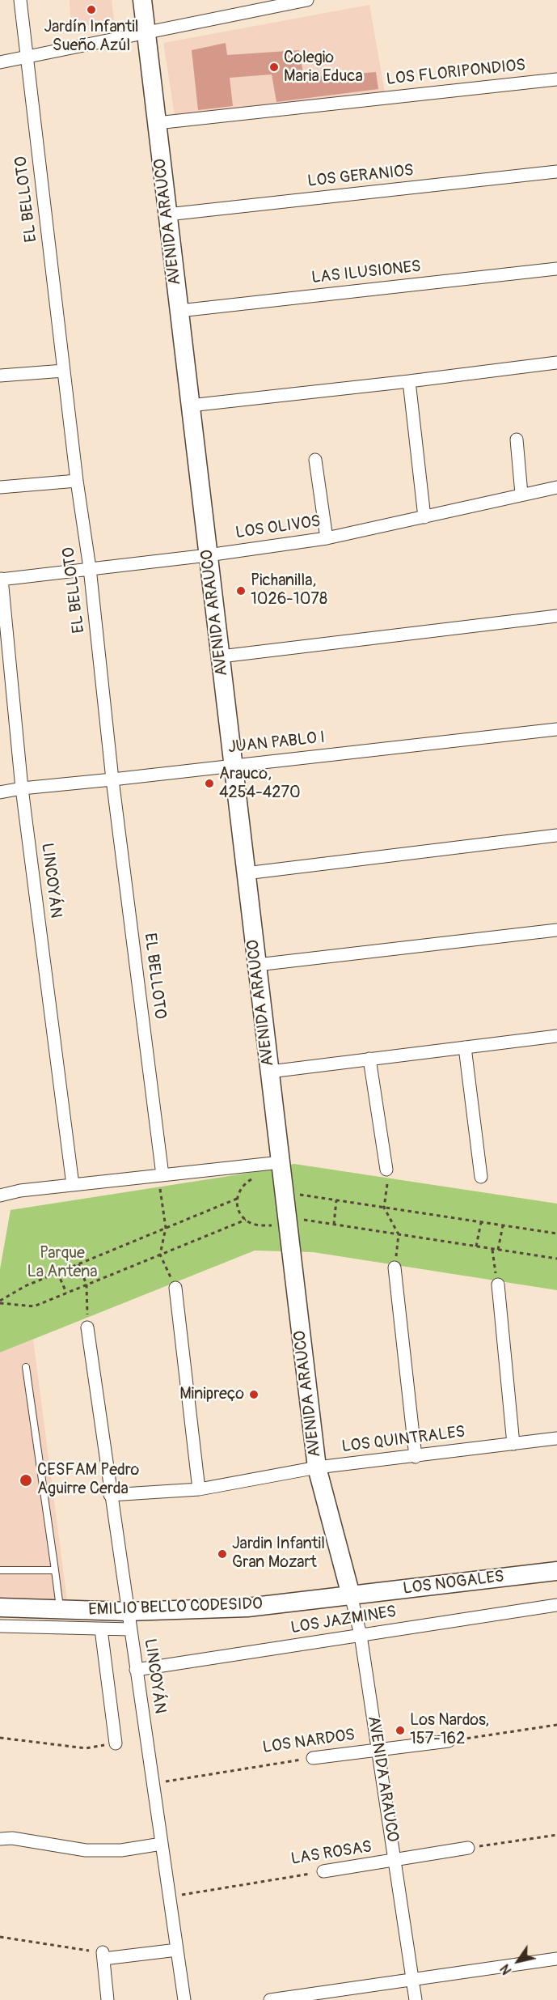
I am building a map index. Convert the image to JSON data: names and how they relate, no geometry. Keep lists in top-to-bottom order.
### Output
{
  "streets": {
    "street": [
      "LOS FLORIPONDIOS",
      "LOS GERANIOS",
      "EL BELLOTO",
      "AVENIDA ARAUCO",
      "LAS ILUSIONES",
      "LOS OLIVOS",
      "JUAN PABLO I",
      "LINCOYÁN",
      "LOS QUINTRALES",
      "LOS NOGALES",
      "EMILIO BELLO CODESIDO",
      "LOS JAZMINES",
      "LOS NARDOS",
      "LAS ROSAS"
    ]
  },
  "crossings": [
    ["LOS FLORIPONDIOS", "AVENIDA ARAUCO"],
    ["LOS GERANIOS", "AVENIDA ARAUCO"],
    ["EL BELLOTO", "LOS OLIVOS"],
    ["EL BELLOTO", "JUAN PABLO I"],
    ["AVENIDA ARAUCO", "LAS ILUSIONES"],
    ["AVENIDA ARAUCO", "LOS OLIVOS"],
    ["AVENIDA ARAUCO", "JUAN PABLO I"],
    ["AVENIDA ARAUCO", "LOS QUINTRALES"],
    ["AVENIDA ARAUCO", "LOS NOGALES"],
    ["AVENIDA ARAUCO", "EMILIO BELLO CODESIDO"],
    ["AVENIDA ARAUCO", "LOS JAZMINES"],
    ["AVENIDA ARAUCO", "LOS NARDOS"],
    ["AVENIDA ARAUCO", "LAS ROSAS"],
    ["LOS OLIVOS", "LINCOYÁN"],
    ["JUAN PABLO I", "LINCOYÁN"],
    ["LINCOYÁN", "LOS QUINTRALES"],
    ["LINCOYÁN", "EMILIO BELLO CODESIDO"],
    ["LINCOYÁN", "LOS JAZMINES"],
    ["LINCOYÁN", "LOS NARDOS"],
    ["LINCOYÁN", "LAS ROSAS"],
    ["LOS NOGALES", "EMILIO BELLO CODESIDO"]
  ],
  "parks": ["Parque La Antena"],
  "places": [
    "Jardín Infantil Sueño Azúl",
    "Colegio Maria Educa",
    "Pichanilla, 1026-1078",
    "Arauco, 4254-4270",
    "Minipreço",
    "CESFAM Pedro Aguirre Cerda",
    "Jardin Infantil Gran Mozart",
    "Los Nardos, 157-162"
  ],
  "north": "bottom left"
}
